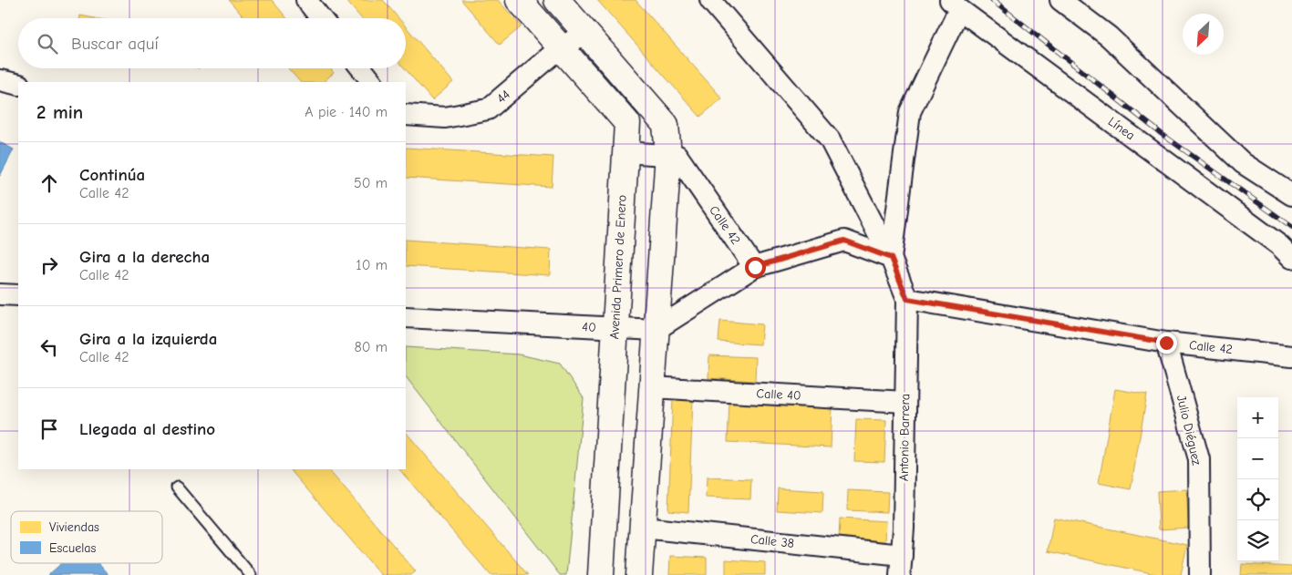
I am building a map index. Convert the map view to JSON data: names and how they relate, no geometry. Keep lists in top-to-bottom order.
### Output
{
  "streets": {
    "street": [
      "44",
      "Línea",
      "Calle 42",
      "Avenida Primero de Enero",
      "40",
      "Calle 40",
      "Julio Diéguez",
      "Antonio Barrera",
      "Calle 38"
    ]
  },
  "crossings": [
    ["44", "Avenida Primero de Enero"],
    ["Calle 42", "Julio Diéguez"],
    ["Calle 42", "Antonio Barrera"],
    ["Avenida Primero de Enero", "40"],
    ["Calle 40", "Antonio Barrera"],
    ["Antonio Barrera", "Calle 38"]
  ],
  "legend": ["Viviendas", "Escuelas"],
  "north": "bottom left",
  "page": {
    "search": "Buscar aquí",
    "heading": ["2 min", "A pie · 140 m"],
    "list": [
      ["Continúa", "Calle 42", "50 m"],
      ["Gira a la derecha", "Calle 42", "10 m"],
      ["Gira a la izquierda", "Calle 42", "80 m"],
      "Llegada al destino"
    ],
    "map_buttons": ["+", "−"]
  }
}
